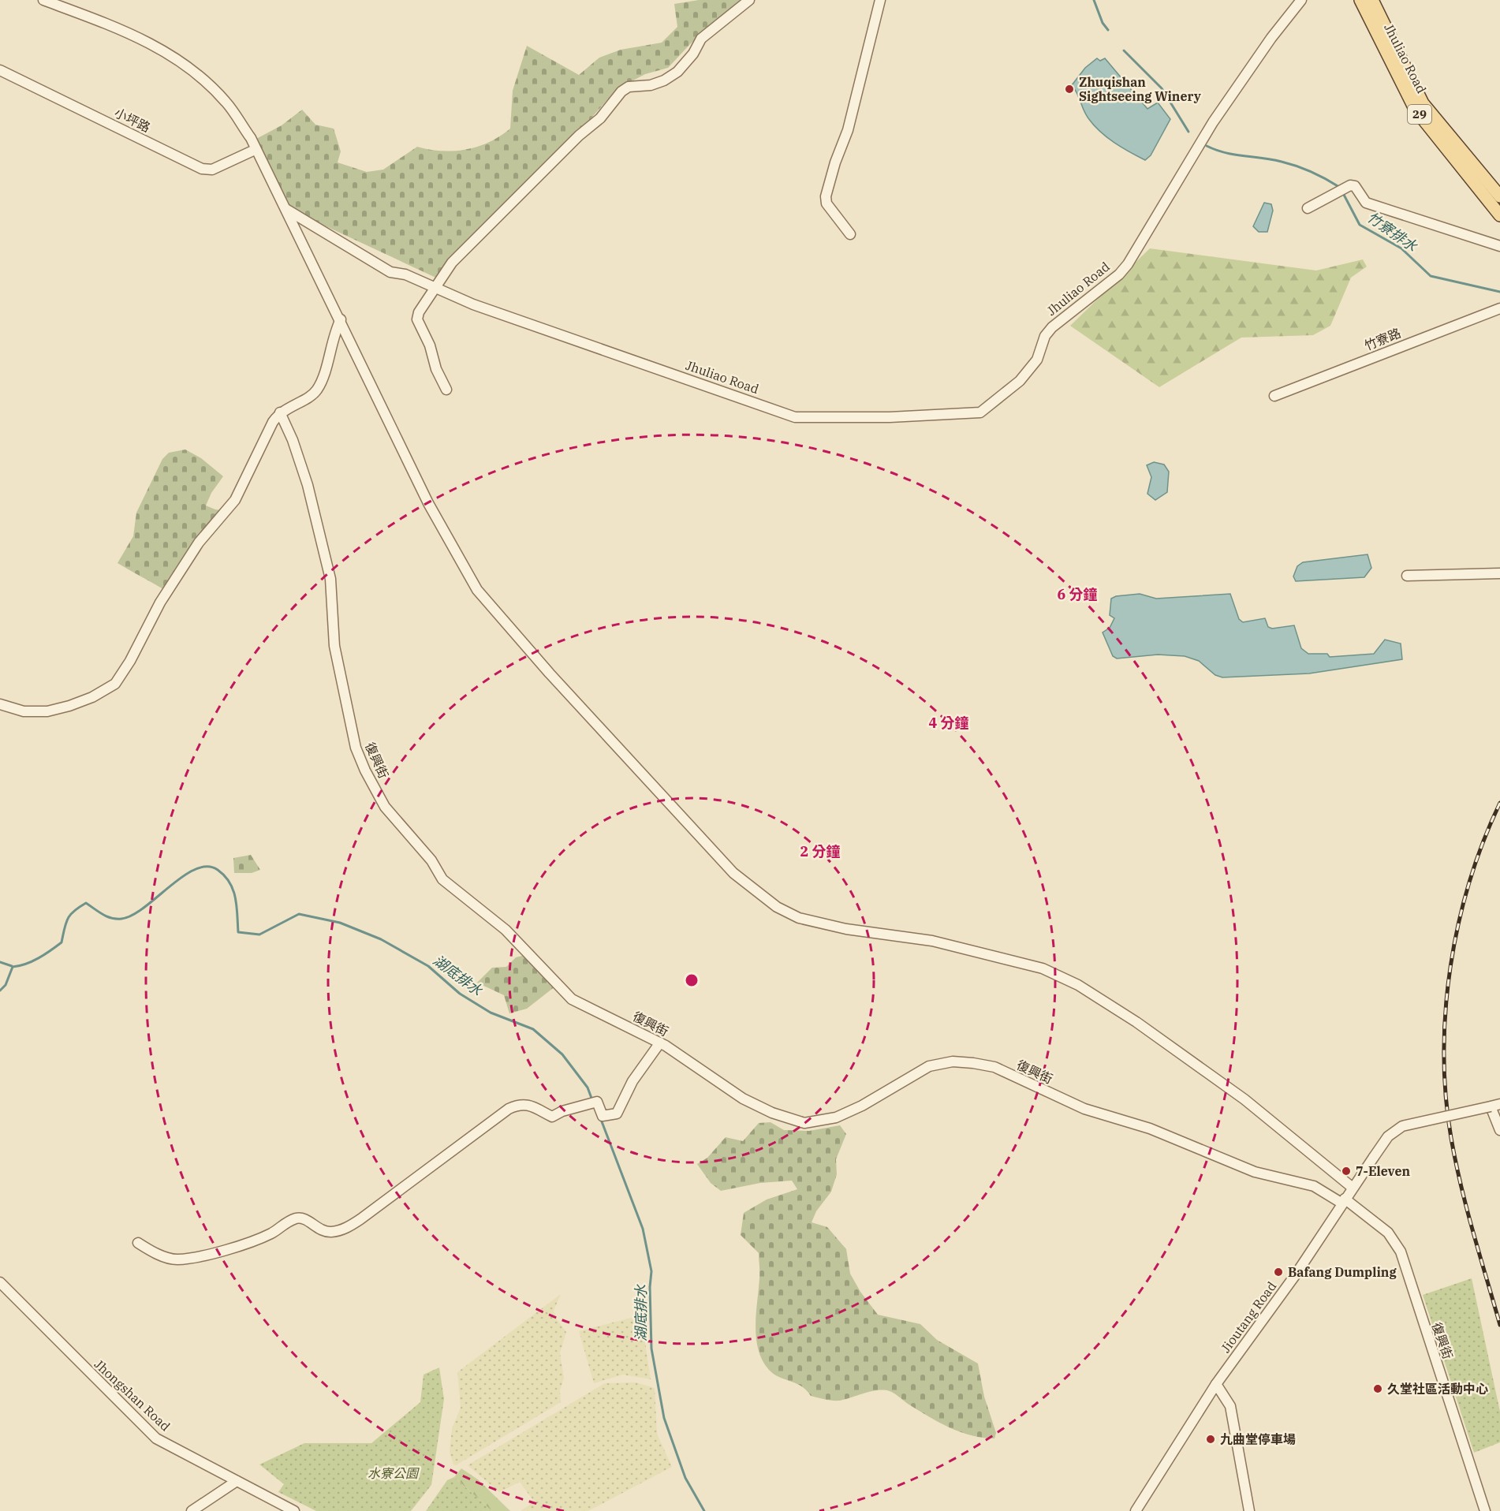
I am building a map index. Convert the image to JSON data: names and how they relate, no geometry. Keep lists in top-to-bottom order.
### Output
{
  "streets": {
    "main road": ["Jhuliao Road", "29"],
    "street": [
      "小坪路",
      "竹寮路",
      "復興街",
      "Jioutang Road",
      "Jhongshan Road"
    ]
  },
  "crossings": [
    ["復興街", "Jioutang Road"]
  ],
  "water": ["竹寮排水", "湖底排水"],
  "parks": ["水寮公園"],
  "places": [
    "Zhuqishan Sightseeing Winery",
    "7-Eleven",
    "Bafang Dumpling",
    "久堂社區活動中心",
    "九曲堂停車場"
  ],
  "rings": ["6 分鐘", "4 分鐘", "2 分鐘"]
}
